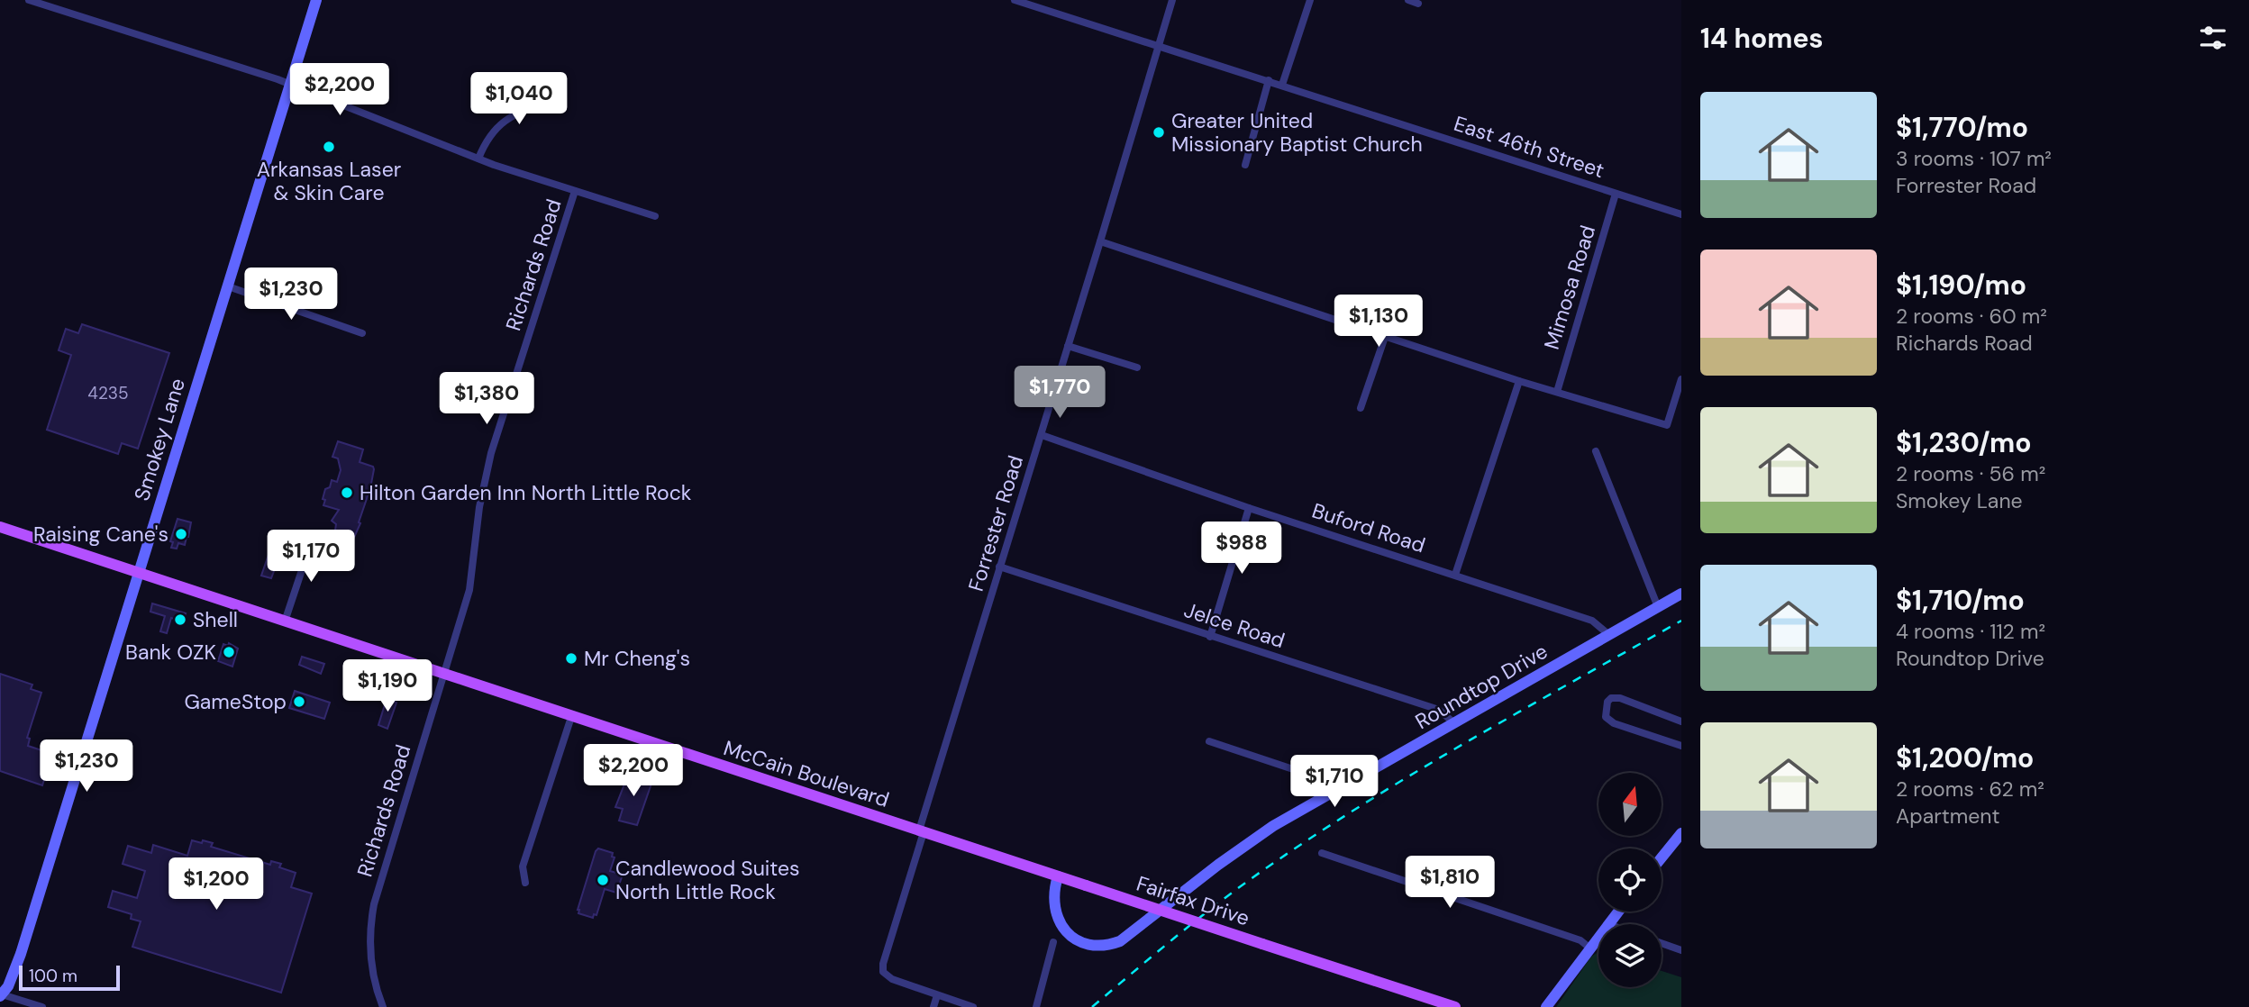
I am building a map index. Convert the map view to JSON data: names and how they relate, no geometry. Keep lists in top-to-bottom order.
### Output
{
  "streets": {
    "main road": ["McCain Boulevard", "Fairfax Drive"],
    "street": [
      "East 46th Street",
      "Richards Road",
      "Mimosa Road",
      "Smokey Lane",
      "Forrester Road",
      "Buford Road",
      "Jelce Road",
      "Roundtop Drive"
    ]
  },
  "crossings": [
    ["East 46th Street", "Mimosa Road"],
    ["East 46th Street", "Forrester Road"],
    ["Richards Road", "McCain Boulevard"],
    ["Smokey Lane", "McCain Boulevard"],
    ["Forrester Road", "Buford Road"],
    ["Forrester Road", "Jelce Road"],
    ["Forrester Road", "McCain Boulevard"],
    ["Forrester Road", "Fairfax Drive"],
    ["Buford Road", "Roundtop Drive"],
    ["Jelce Road", "Roundtop Drive"],
    ["Roundtop Drive", "Fairfax Drive"],
    ["McCain Boulevard", "Fairfax Drive"]
  ],
  "places": [
    "Greater United Missionary Baptist Church",
    "Arkansas Laser & Skin Care",
    "Hilton Garden Inn North Little Rock",
    "Raising Cane's",
    "Shell",
    "Bank OZK",
    "Mr Cheng's",
    "GameStop",
    "Candlewood Suites North Little Rock"
  ],
  "house_numbers": ["4235"],
  "scale_bar": "100 m",
  "north": "top",
  "page": {
    "heading": "14 homes",
    "price": [
      "$2,200",
      "$1,040",
      "$1,230",
      "$1,130",
      "$1,770",
      "$1,380",
      "$988",
      "$1,170",
      "$1,190",
      "$1,230",
      "$2,200",
      "$1,710",
      "$1,810",
      "$1,200"
    ],
    "list": [
      {
        "name": "$1,770/mo",
        "note": "3 rooms · 107 m² · Forrester Road"
      },
      {
        "name": "$1,190/mo",
        "note": "2 rooms · 60 m² · Richards Road"
      },
      {
        "name": "$1,230/mo",
        "note": "2 rooms · 56 m² · Smokey Lane"
      },
      {
        "name": "$1,710/mo",
        "note": "4 rooms · 112 m² · Roundtop Drive"
      },
      {
        "name": "$1,200/mo",
        "note": "2 rooms · 62 m² · Apartment"
      }
    ],
    "scale": "100 m"
  }
}
